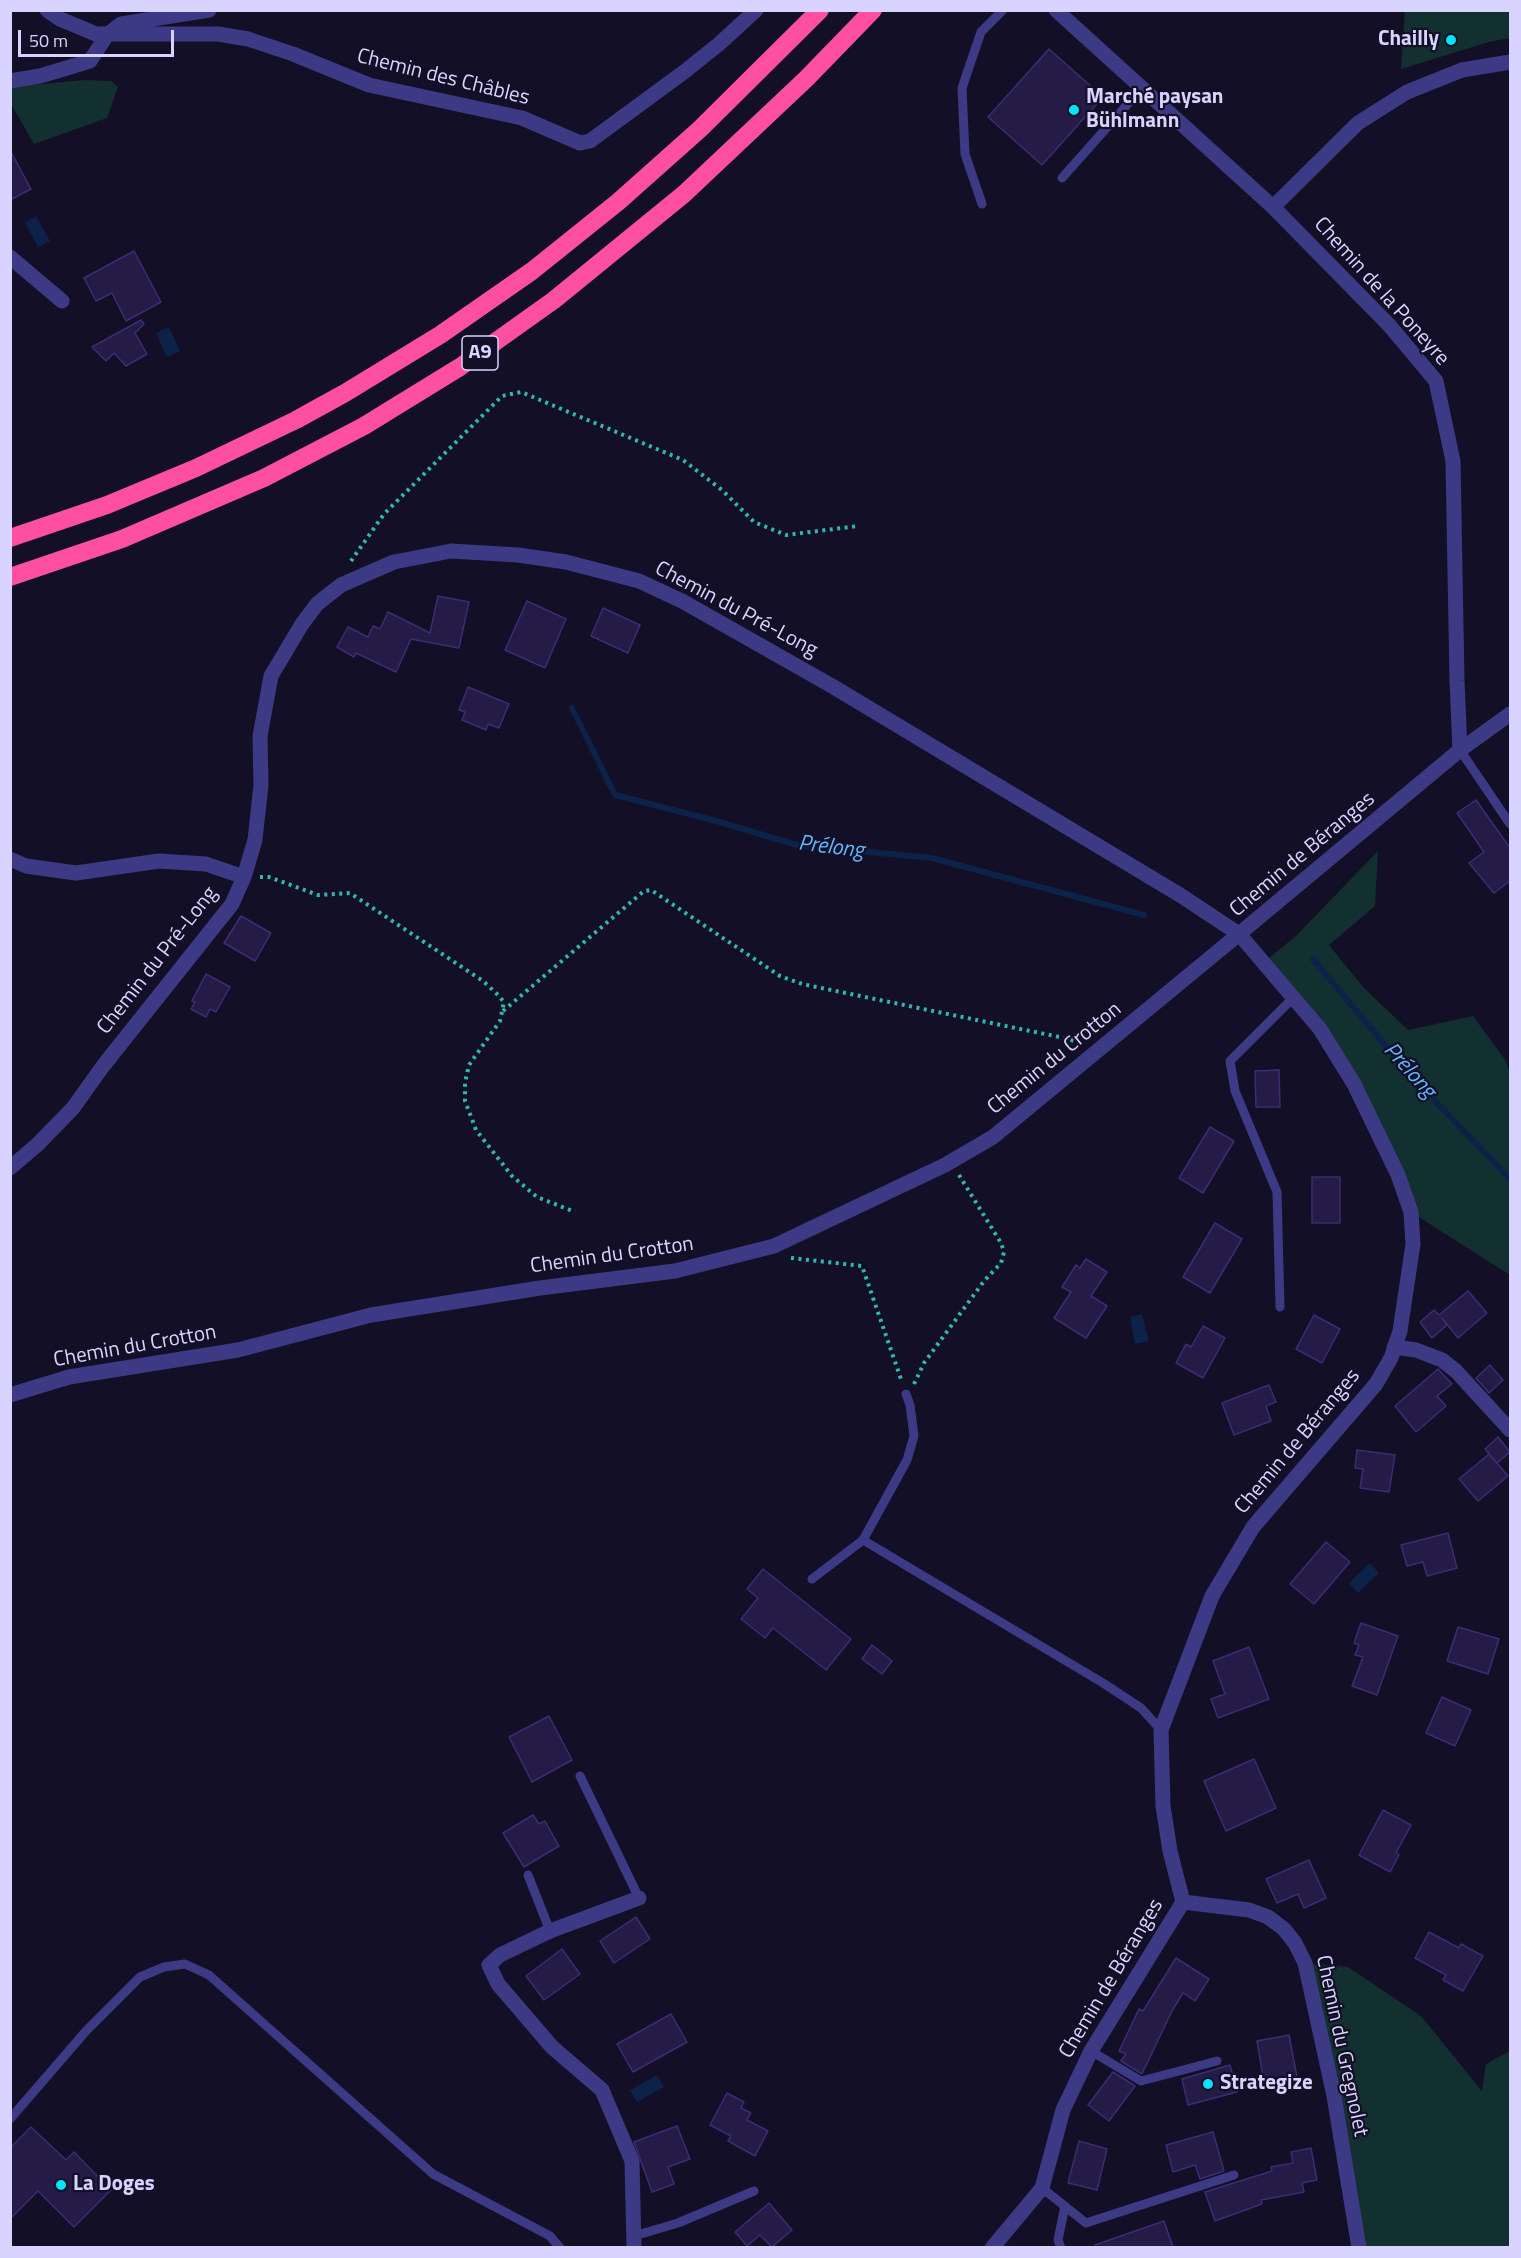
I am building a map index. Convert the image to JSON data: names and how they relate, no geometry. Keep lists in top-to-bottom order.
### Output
{
  "streets": {
    "highway": ["A9"],
    "street": [
      "Chemin des Châbles",
      "Chemin de la Poneyre",
      "Chemin du Pré-Long",
      "Chemin de Béranges",
      "Chemin du Crotton",
      "Chemin du Gregnolet"
    ]
  },
  "crossings": [
    ["Chemin de la Poneyre", "Chemin de Béranges"],
    ["Chemin du Pré-Long", "Chemin de Béranges"],
    ["Chemin du Pré-Long", "Chemin du Crotton"],
    ["Chemin de Béranges", "Chemin du Crotton"],
    ["Chemin de Béranges", "Chemin du Gregnolet"]
  ],
  "water": ["Prélong"],
  "places": [
    "Chailly",
    "Marché paysan Bühlmann",
    "Strategize",
    "La Doges"
  ],
  "scale_bar": "50 m"
}
